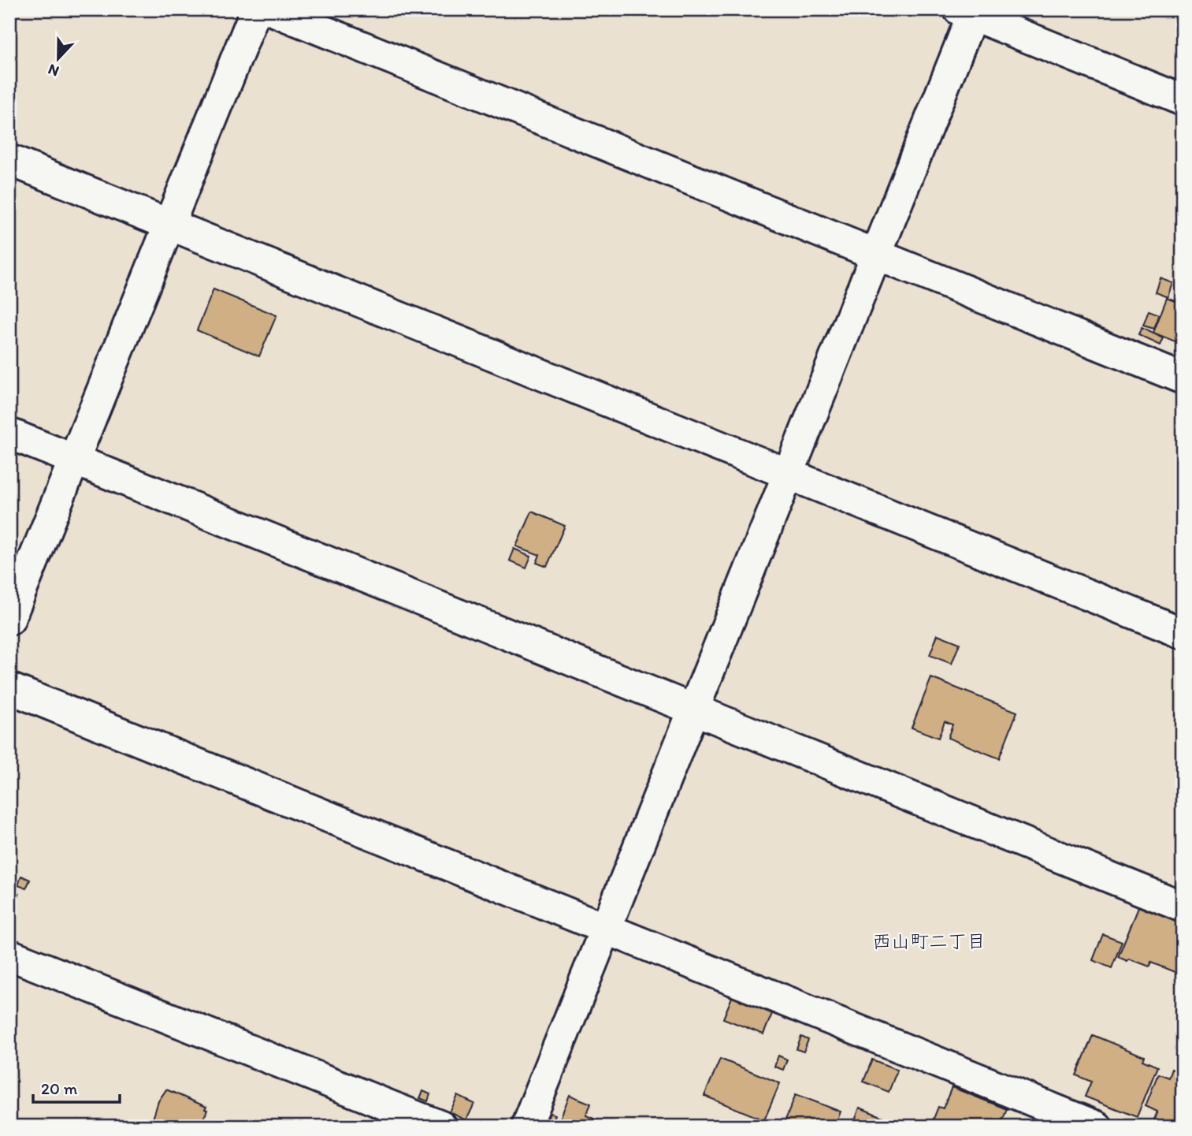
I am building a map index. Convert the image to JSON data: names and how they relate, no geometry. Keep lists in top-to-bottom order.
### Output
{
  "districts": ["西山町二丁目"],
  "scale_bar": "20 m",
  "north": "bottom"
}
